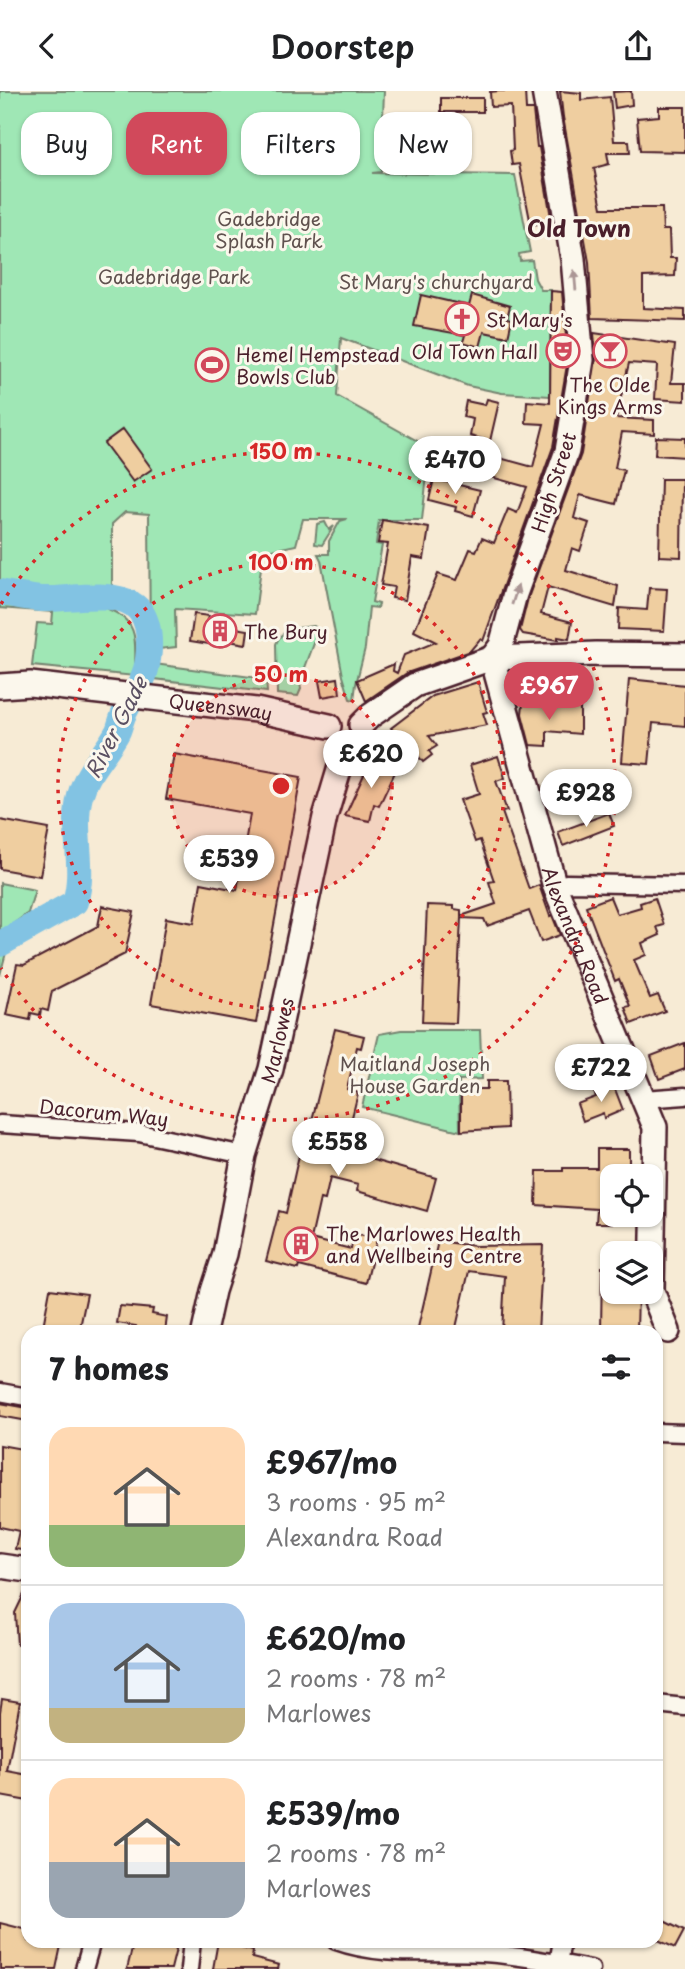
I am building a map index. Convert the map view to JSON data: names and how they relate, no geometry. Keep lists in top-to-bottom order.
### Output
{
  "streets": {
    "street": [
      "High Street",
      "Queensway",
      "Alexandra Road",
      "Marlowes",
      "Dacorum Way"
    ]
  },
  "crossings": [
    ["High Street", "Alexandra Road"],
    ["Queensway", "Marlowes"],
    ["Marlowes", "Dacorum Way"]
  ],
  "one_way": ["High Street"],
  "districts": ["Old Town"],
  "water": ["River Gade"],
  "parks": [
    "Gadebridge Splash Park",
    "Gadebridge Park",
    "St Mary's churchyard",
    "Maitland Joseph House Garden"
  ],
  "places": {
    "church": ["St Mary's"],
    "theatre": ["Old Town Hall"],
    "bar": ["The Olde Kings Arms"],
    "sports": ["Hemel Hempstead Bowls Club"],
    "building": ["The Bury", "The Marlowes Health and Wellbeing Centre"]
  },
  "page": {
    "header": "Doorstep",
    "chip": [
      "Buy",
      "Rent",
      "Filters",
      "New"
    ],
    "price": [
      "£470",
      "£967",
      "£620",
      "£928",
      "£539",
      "£722",
      "£558"
    ],
    "heading": "7 homes",
    "list": [
      {
        "name": "£967/mo",
        "note": "3 rooms · 95 m² · Alexandra Road"
      },
      {
        "name": "£620/mo",
        "note": "2 rooms · 78 m² · Marlowes"
      },
      {
        "name": "£539/mo",
        "note": "2 rooms · 78 m² · Marlowes"
      }
    ]
  },
  "rings": ["150 m", "100 m", "50 m"]
}
